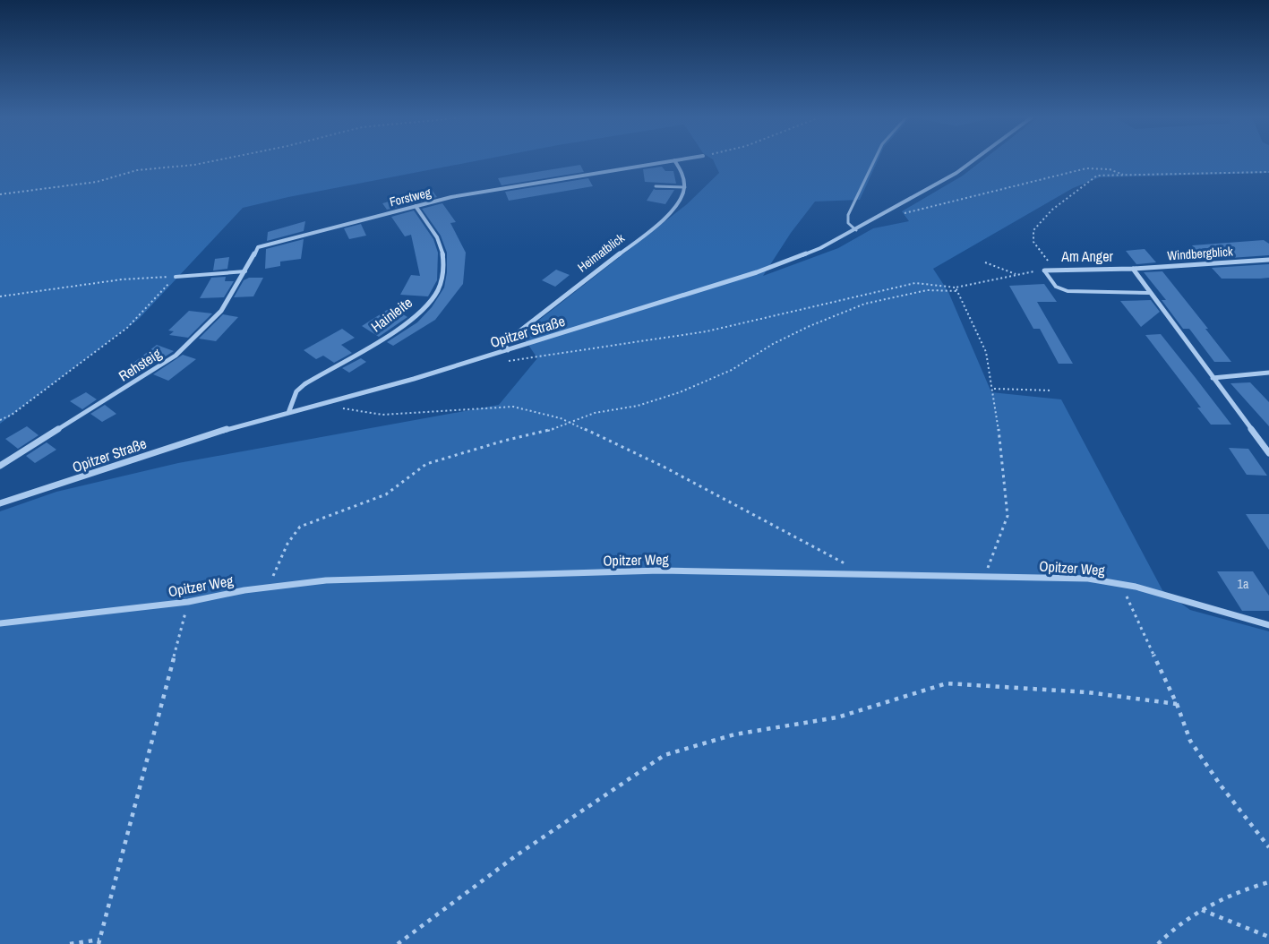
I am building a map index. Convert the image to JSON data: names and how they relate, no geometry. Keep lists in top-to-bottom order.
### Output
{
  "streets": {
    "street": [
      "Forstweg",
      "Heimatblick",
      "Windbergblick",
      "Am Anger",
      "Hainleite",
      "Opitzer Straße",
      "Rehsteig",
      "Opitzer Weg"
    ]
  },
  "crossings": [
    ["Forstweg", "Hainleite"],
    ["Forstweg", "Rehsteig"],
    ["Heimatblick", "Opitzer Straße"],
    ["Windbergblick", "Am Anger"],
    ["Hainleite", "Opitzer Straße"]
  ],
  "house_numbers": ["1a"]
}
